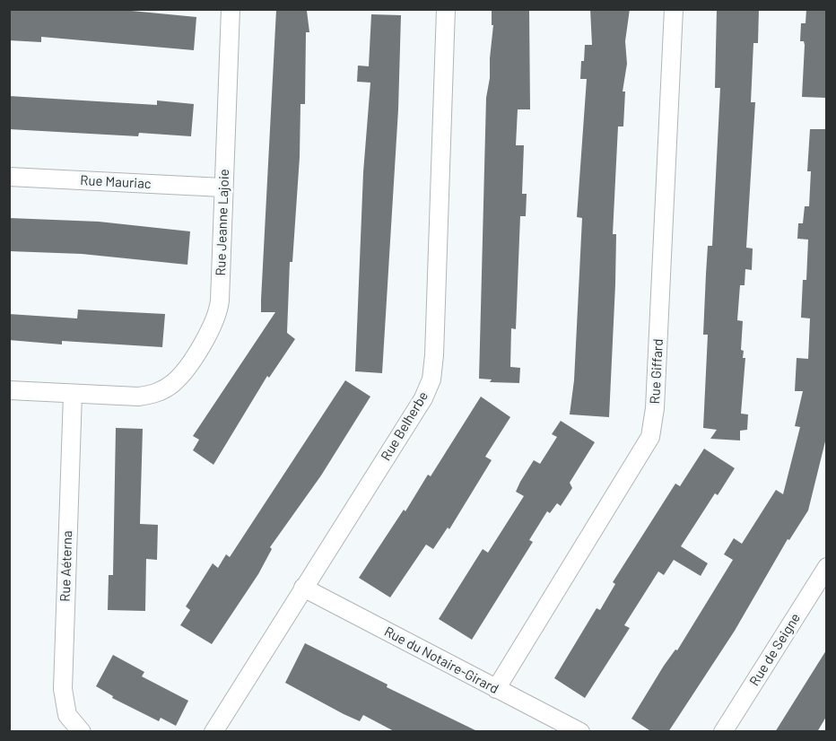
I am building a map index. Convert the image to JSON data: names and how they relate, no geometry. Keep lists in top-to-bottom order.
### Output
{
  "streets": {
    "street": [
      "Rue Mauriac",
      "Rue Jeanne Lajoie",
      "Rue Giffard",
      "Rue Belherbe",
      "Rue Aéterna",
      "Rue de Seigne",
      "Rue du Notaire-Girard"
    ]
  },
  "crossings": [
    ["Rue Mauriac", "Rue Jeanne Lajoie"],
    ["Rue Jeanne Lajoie", "Rue Aéterna"],
    ["Rue Giffard", "Rue du Notaire-Girard"],
    ["Rue Belherbe", "Rue du Notaire-Girard"]
  ]
}
